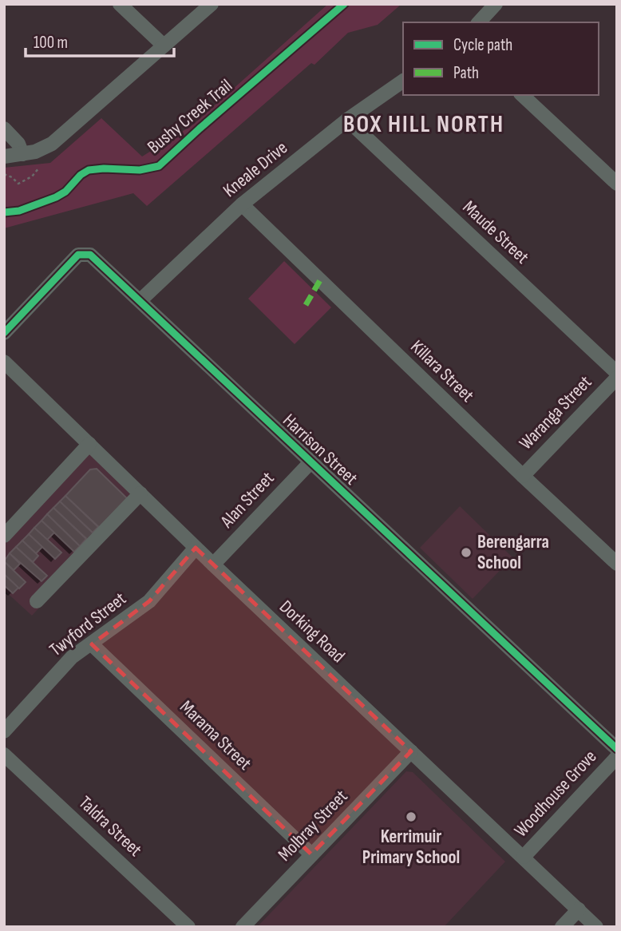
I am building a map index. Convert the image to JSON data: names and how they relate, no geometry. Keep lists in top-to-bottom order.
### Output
{
  "streets": {
    "street": [
      "Kneale Drive",
      "Maude Street",
      "Killara Street",
      "Waranga Street",
      "Harrison Street",
      "Alan Street",
      "Twyford Street",
      "Dorking Road",
      "Marama Street",
      "Woodhouse Grove",
      "Molbray Street",
      "Taldra Street"
    ],
    "cycle path": ["Bushy Creek Trail"]
  },
  "crossings": [
    ["Kneale Drive", "Maude Street"],
    ["Kneale Drive", "Killara Street"],
    ["Kneale Drive", "Harrison Street"],
    ["Killara Street", "Waranga Street"],
    ["Harrison Street", "Alan Street"],
    ["Alan Street", "Dorking Road"],
    ["Twyford Street", "Dorking Road"],
    ["Twyford Street", "Marama Street"],
    ["Dorking Road", "Woodhouse Grove"],
    ["Dorking Road", "Molbray Street"],
    ["Marama Street", "Molbray Street"]
  ],
  "districts": ["BOX HILL NORTH"],
  "places": ["Berengarra School", "Kerrimuir Primary School"],
  "legend": ["Cycle path", "Path"],
  "scale_bar": "100 m"
}
